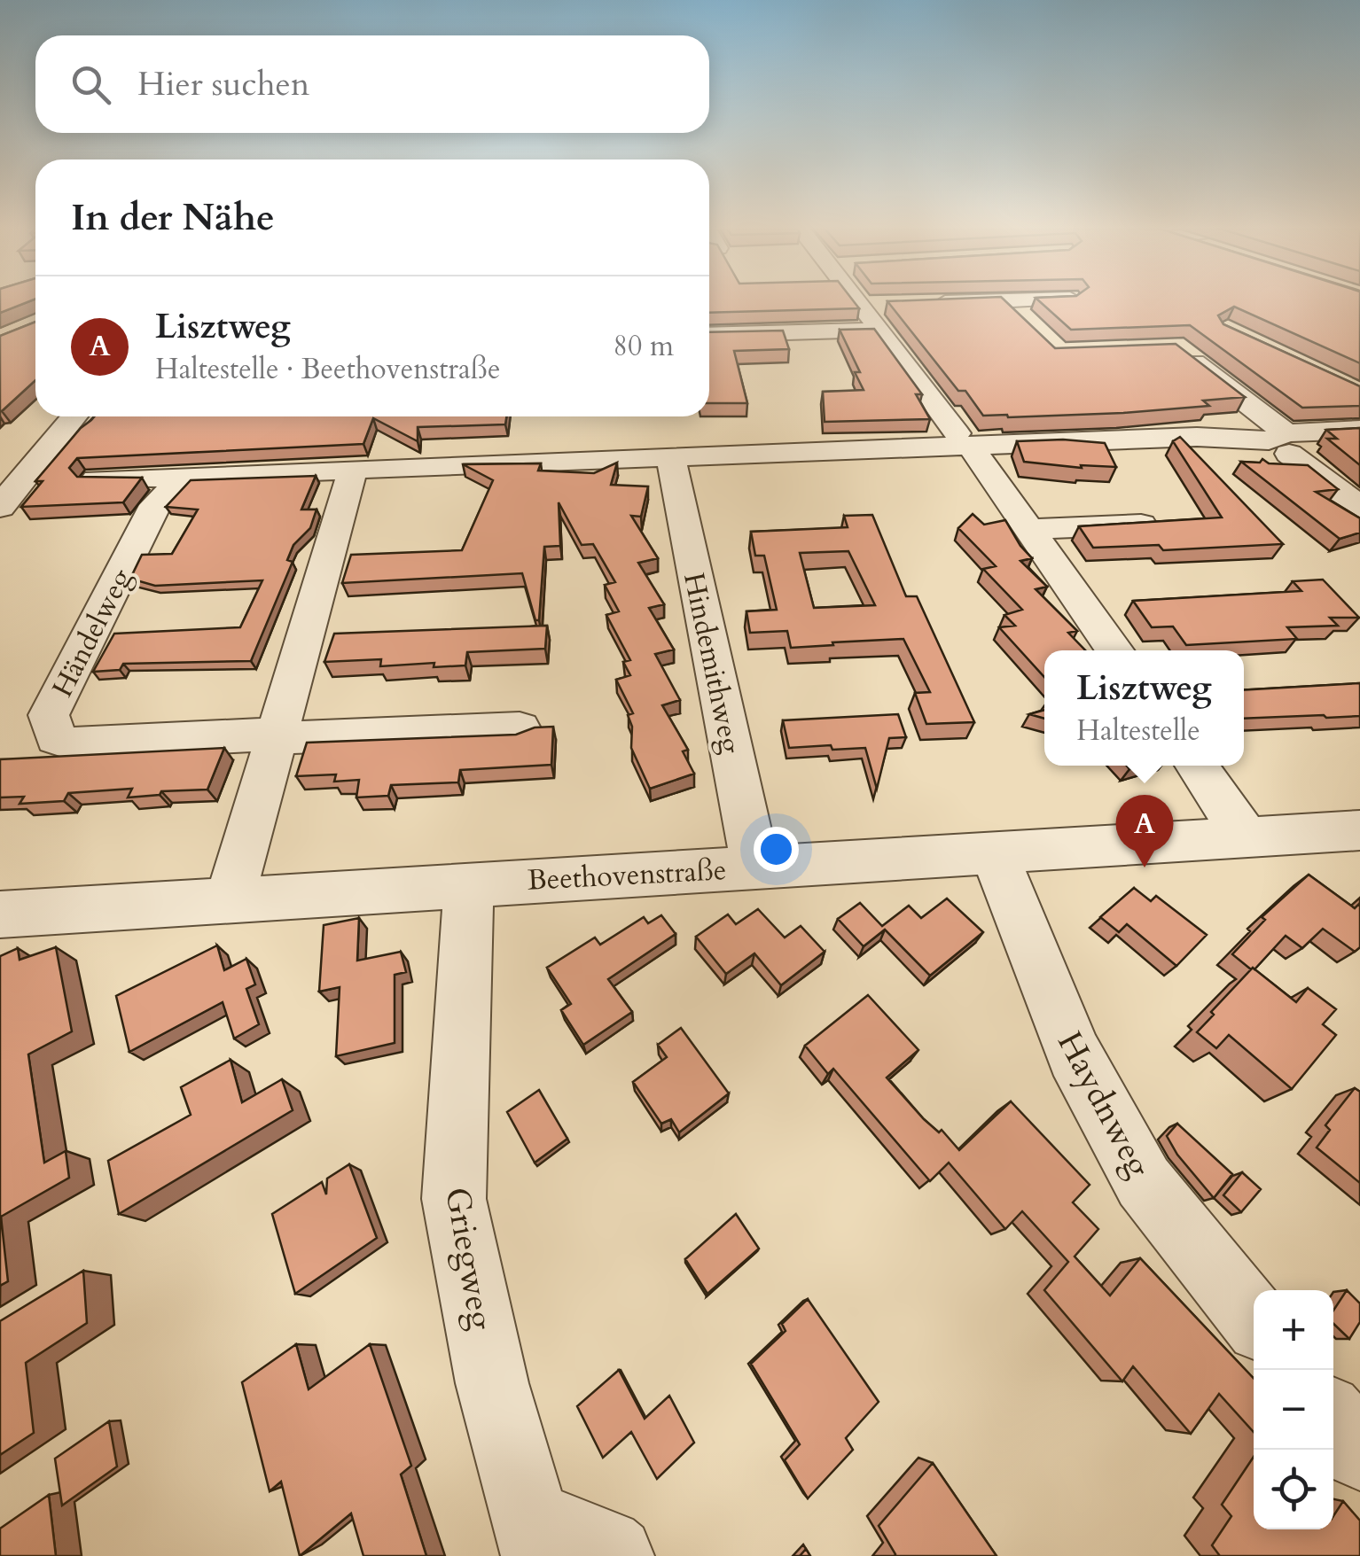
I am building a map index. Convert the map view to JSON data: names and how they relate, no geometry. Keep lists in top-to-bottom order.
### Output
{
  "streets": {
    "street": [
      "Händelweg",
      "Hindemithweg",
      "Beethovenstraße",
      "Haydnweg",
      "Griegweg"
    ]
  },
  "crossings": [
    ["Hindemithweg", "Beethovenstraße"],
    ["Beethovenstraße", "Haydnweg"],
    ["Beethovenstraße", "Griegweg"]
  ],
  "page": {
    "search": "Hier suchen",
    "heading": "In der Nähe",
    "list": [
      {
        "mark": "A",
        "name": "Lisztweg",
        "note": "Haltestelle · Beethovenstraße",
        "value": "80 m"
      }
    ],
    "popup": ["Lisztweg", "Haltestelle"],
    "pins": "A",
    "map_buttons": ["+", "−"]
  }
}
